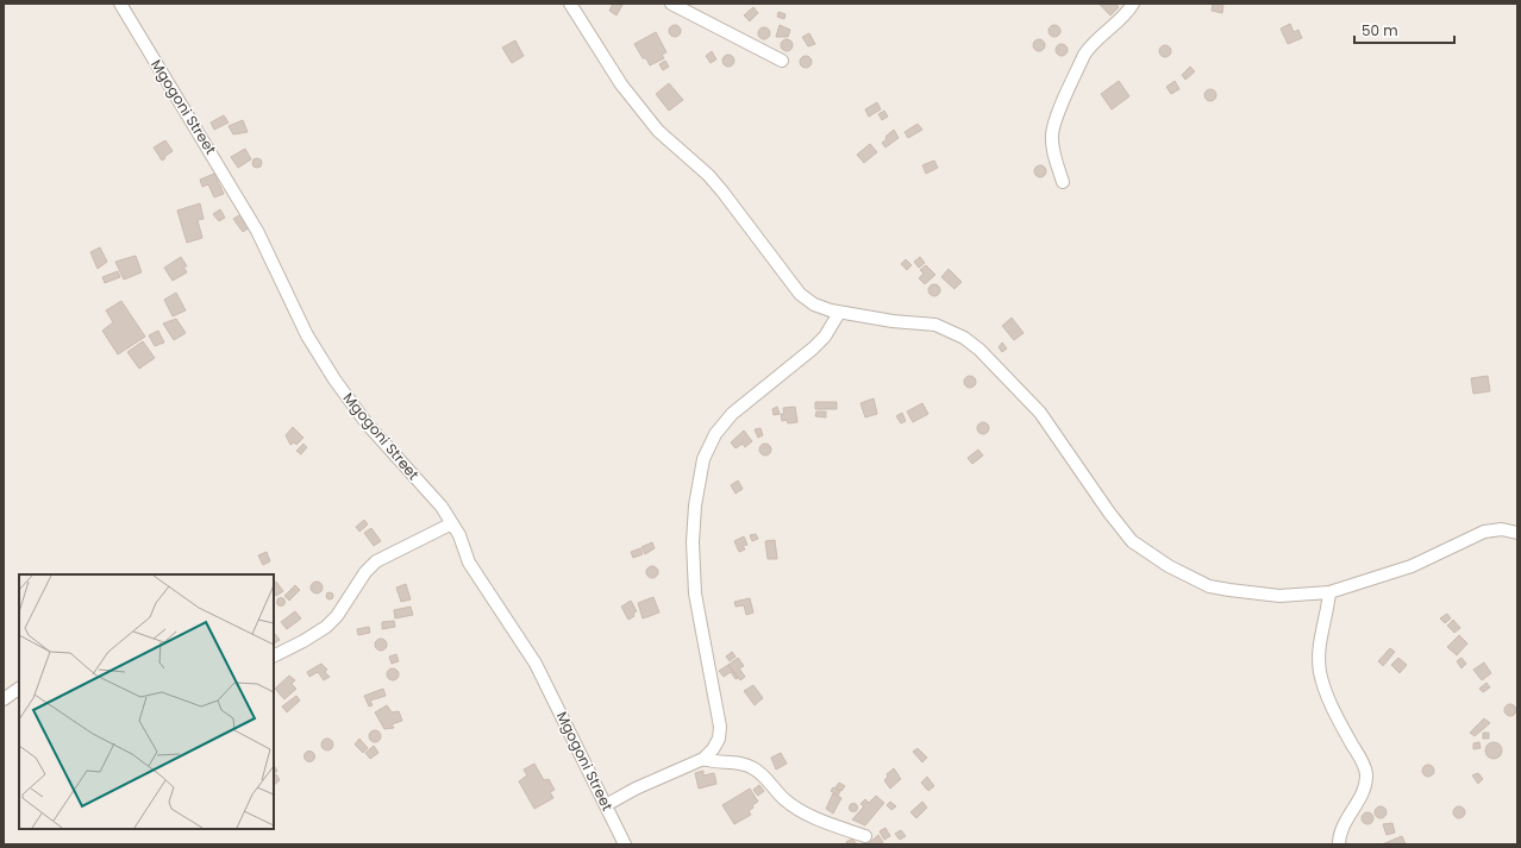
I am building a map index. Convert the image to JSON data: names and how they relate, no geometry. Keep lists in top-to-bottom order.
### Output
{
  "streets": {
    "street": ["Mgogoni Street"]
  },
  "scale_bar": "50 m"
}
